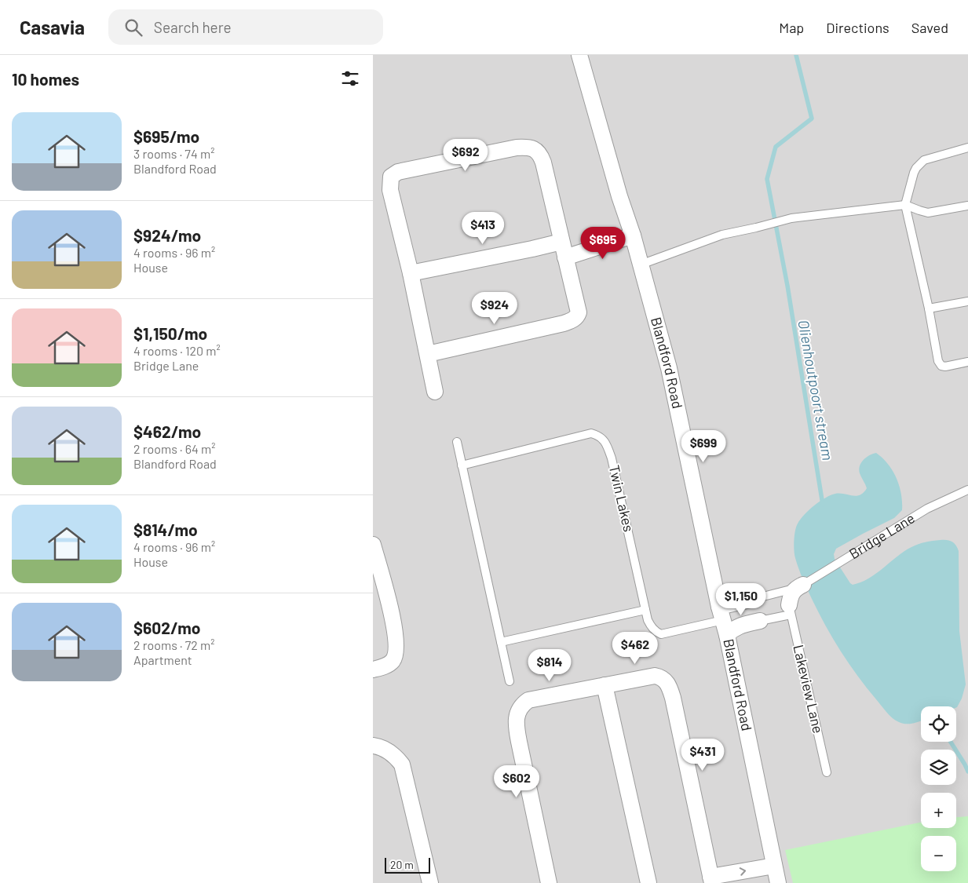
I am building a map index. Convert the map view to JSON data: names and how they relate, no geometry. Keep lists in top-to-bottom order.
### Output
{
  "streets": {
    "street": ["Blandford Road", "Bridge Lane"],
    "lane": ["Twin Lakes", "Lakeview Lane"]
  },
  "crossings": [
    ["Blandford Road", "Twin Lakes"],
    ["Blandford Road", "Bridge Lane"],
    ["Twin Lakes", "Bridge Lane"]
  ],
  "water": ["Olienhoutpoort stream"],
  "scale_bar": "20 m",
  "page": {
    "header": "Casavia",
    "search": "Search here",
    "nav": ["Map", "Directions", "Saved"],
    "heading": "10 homes",
    "list": [
      {
        "name": "$695/mo",
        "note": "3 rooms · 74 m² · Blandford Road"
      },
      {
        "name": "$924/mo",
        "note": "4 rooms · 96 m² · House"
      },
      {
        "name": "$1,150/mo",
        "note": "4 rooms · 120 m² · Bridge Lane"
      },
      {
        "name": "$462/mo",
        "note": "2 rooms · 64 m² · Blandford Road"
      },
      {
        "name": "$814/mo",
        "note": "4 rooms · 96 m² · House"
      },
      {
        "name": "$602/mo",
        "note": "2 rooms · 72 m² · Apartment"
      }
    ],
    "price": [
      "$692",
      "$413",
      "$695",
      "$924",
      "$699",
      "$1,150",
      "$462",
      "$814",
      "$431",
      "$602"
    ],
    "map_buttons": ["+", "−"],
    "scale": "20 m"
  }
}
